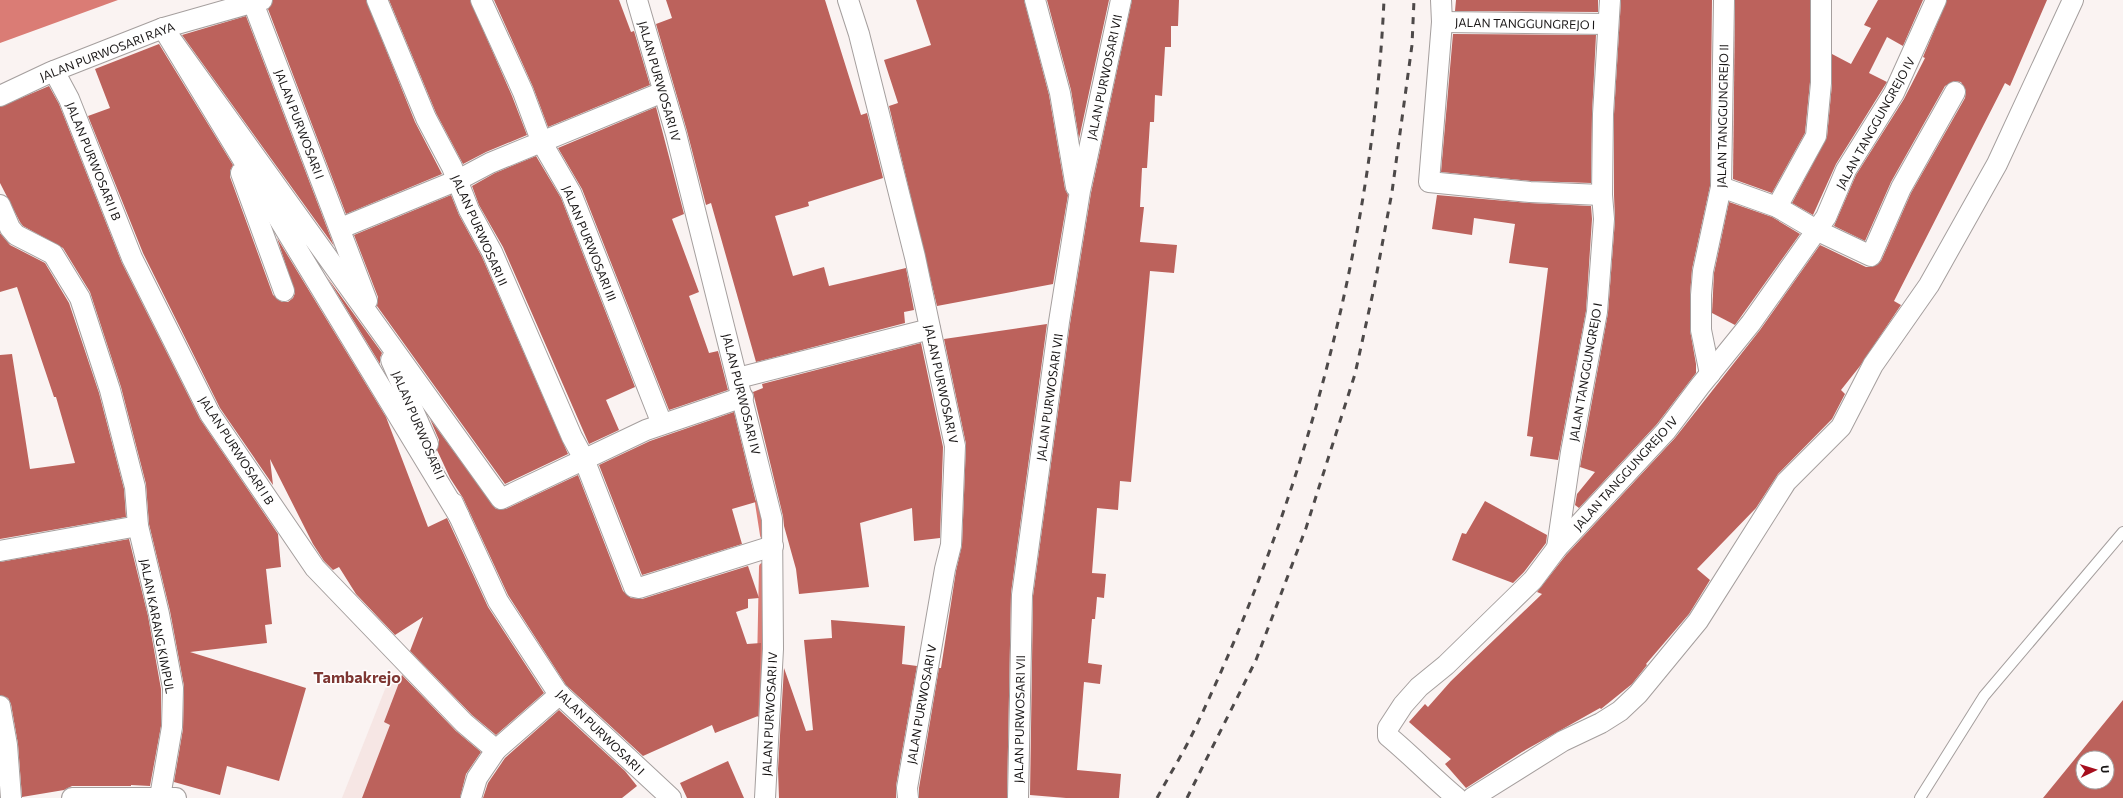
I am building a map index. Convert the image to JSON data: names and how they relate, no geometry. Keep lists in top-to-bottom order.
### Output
{
  "streets": {
    "street": [
      "JALAN TANGGUNGREJO I",
      "JALAN PURWOSARI RAYA",
      "JALAN PURWOSARI VII",
      "JALAN PURWOSARI IV",
      "JALAN TANGGUNGREJO II",
      "JALAN TANGGUNGREJO IV",
      "JALAN PURWOSARI I",
      "JALAN PURWOSARI I B",
      "JALAN PURWOSARI II",
      "JALAN PURWOSARI III",
      "JALAN PURWOSARI V",
      "JALAN KARANG KIMPUL"
    ]
  },
  "crossings": [
    ["JALAN TANGGUNGREJO I", "JALAN TANGGUNGREJO IV"],
    ["JALAN PURWOSARI RAYA", "JALAN PURWOSARI I"],
    ["JALAN PURWOSARI RAYA", "JALAN PURWOSARI I B"],
    ["JALAN PURWOSARI IV", "JALAN PURWOSARI II"],
    ["JALAN TANGGUNGREJO II", "JALAN TANGGUNGREJO IV"]
  ],
  "districts": ["Tambakrejo"],
  "north": "right"
}
